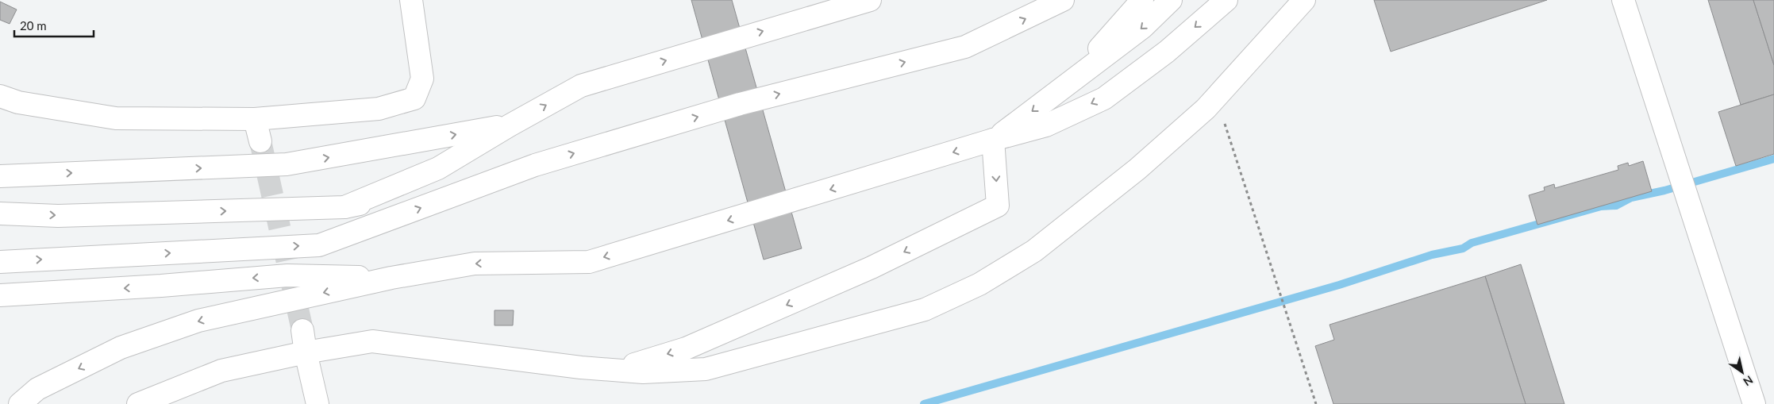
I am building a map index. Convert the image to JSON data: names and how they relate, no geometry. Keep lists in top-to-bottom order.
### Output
{
  "scale_bar": "20 m",
  "north": "bottom right"
}
